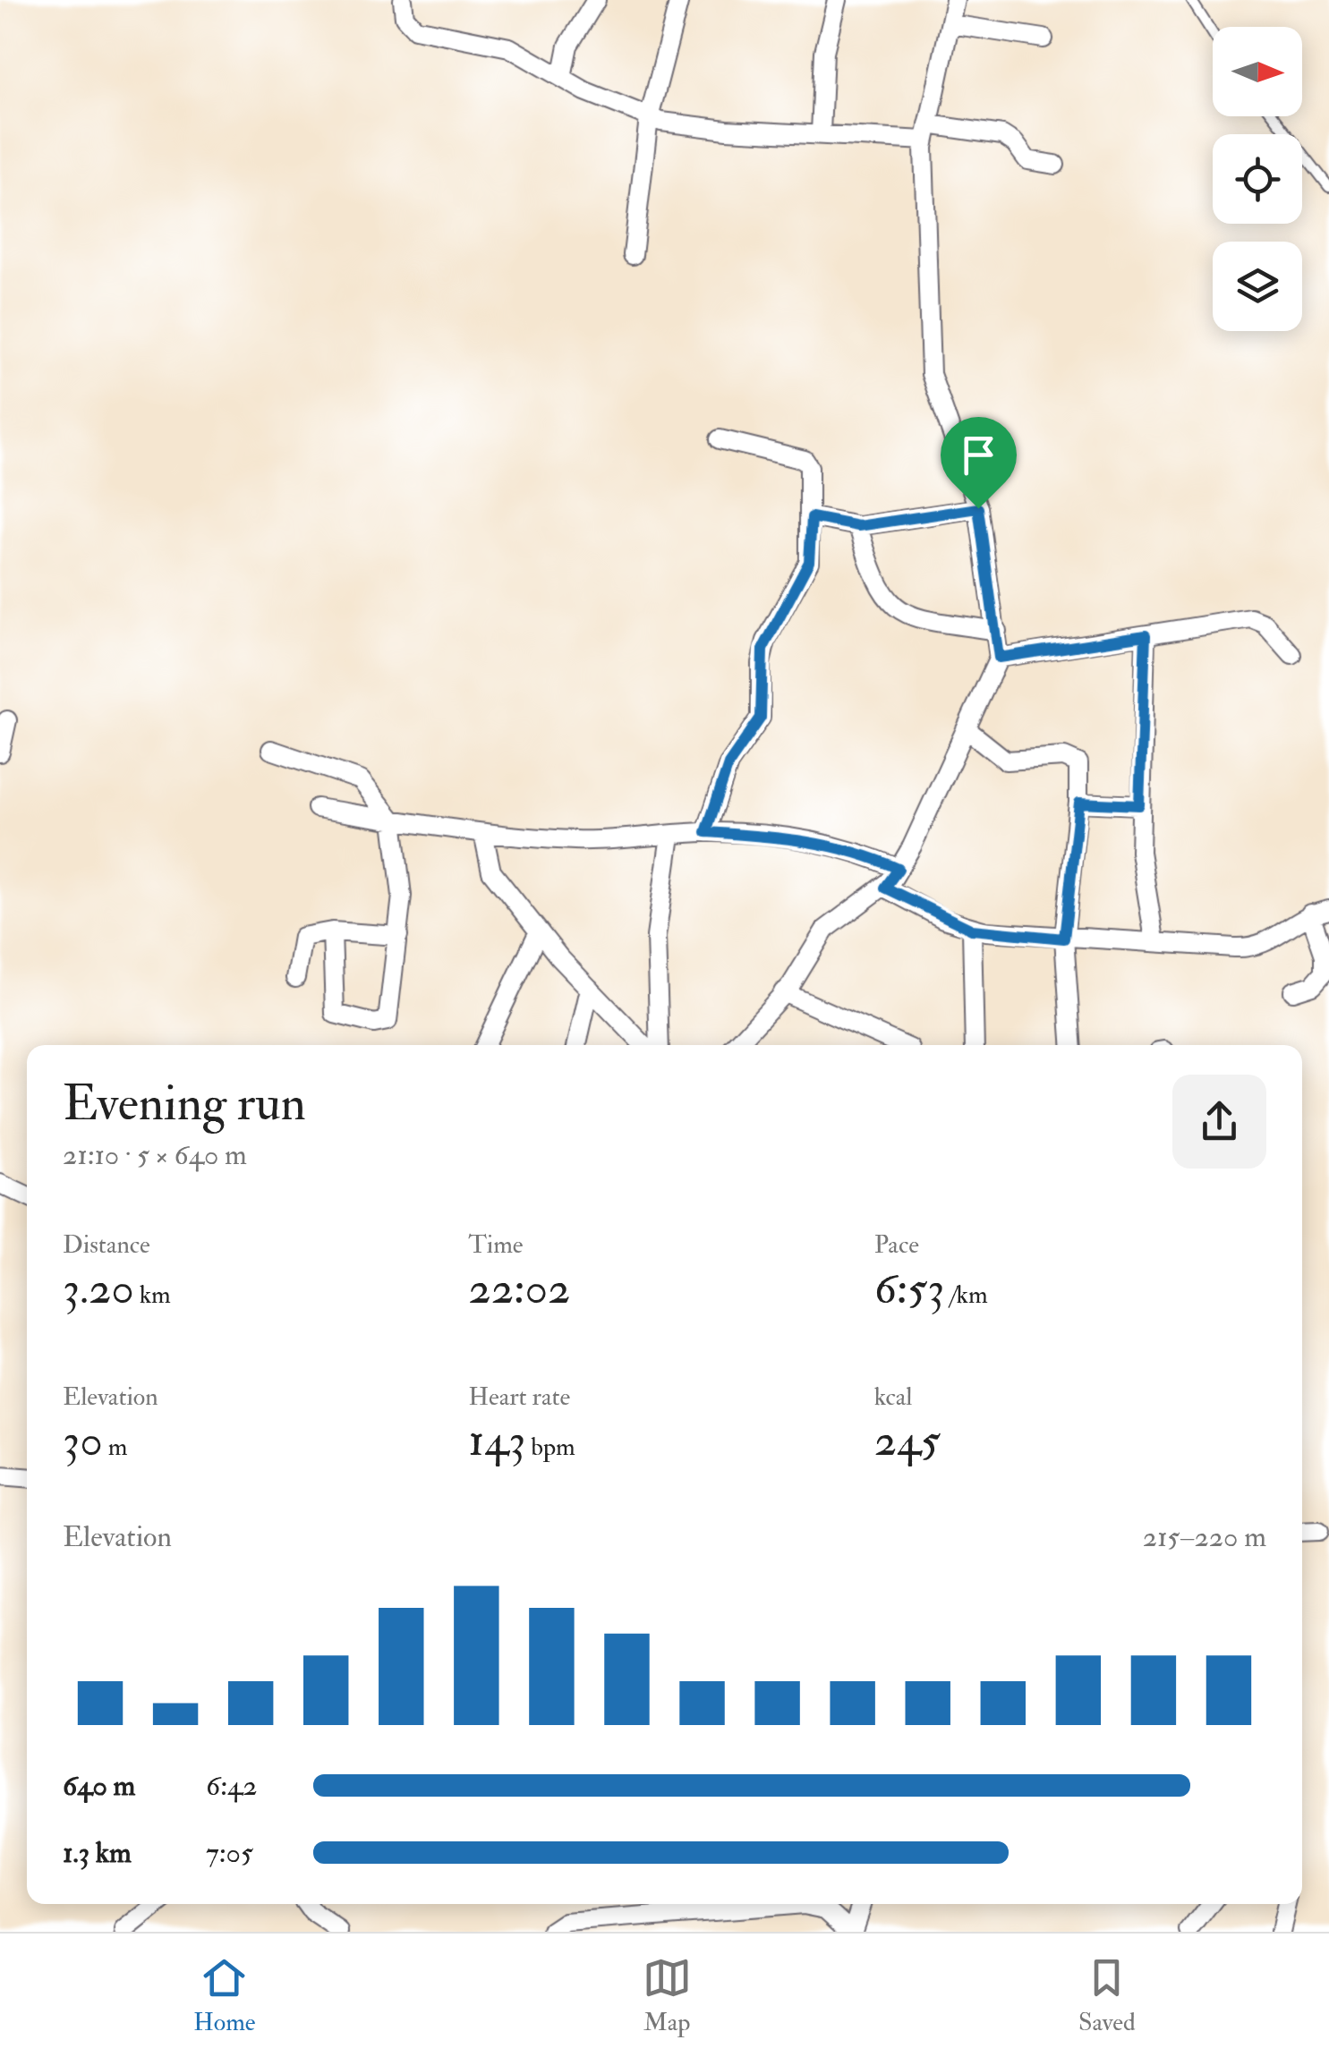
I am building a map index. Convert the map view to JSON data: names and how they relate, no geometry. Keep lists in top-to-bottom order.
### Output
{
  "north": "right",
  "page": {
    "heading": ["Evening run", "21:10 · 5 × 640 m"],
    "stats": [
      ["Distance", "3.20 km"],
      ["Time", "22:02"],
      ["Pace", "6:53 /km"],
      ["Elevation", "30 m"],
      ["Heart rate", "143 bpm"],
      ["kcal", "245"]
    ],
    "chart": ["Elevation", "215–220 m"],
    "list": [
      {
        "name": "640 m",
        "note": "6:42"
      },
      {
        "name": "1.3 km",
        "note": "7:05"
      }
    ],
    "tabs": ["Home", "Map", "Saved"]
  }
}
